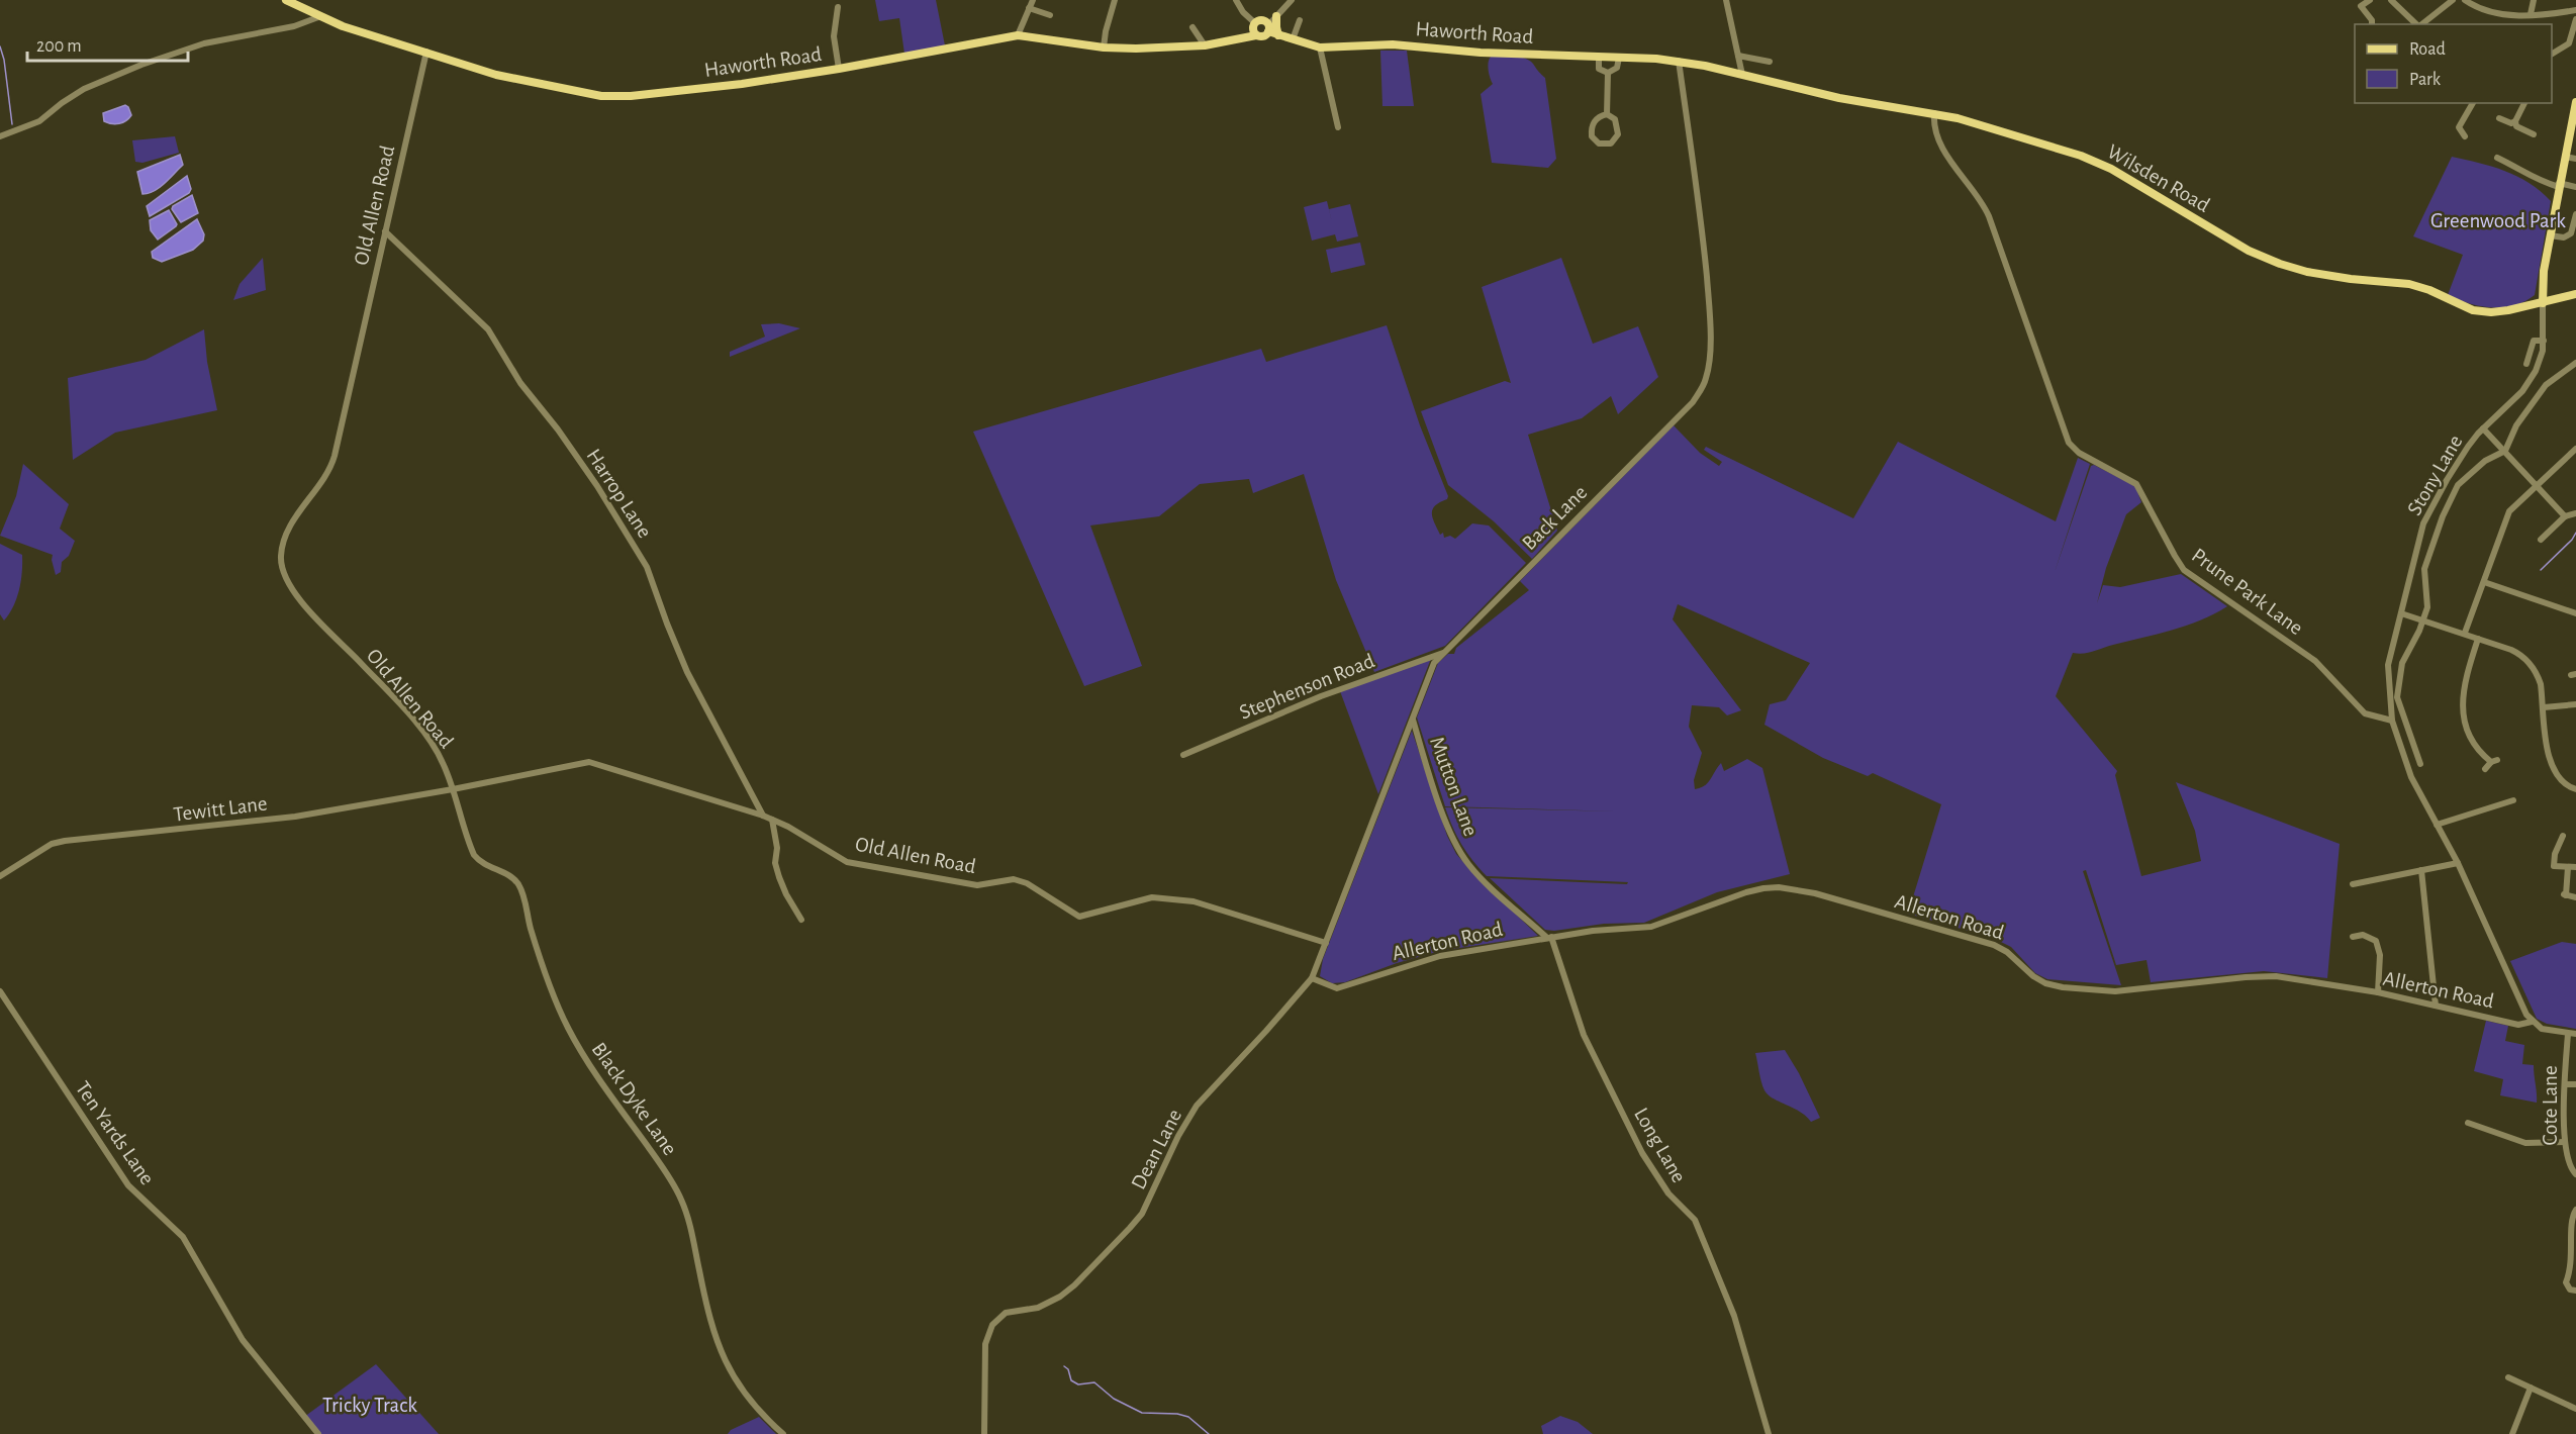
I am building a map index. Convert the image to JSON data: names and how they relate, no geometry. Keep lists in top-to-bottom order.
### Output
{
  "streets": {
    "main road": ["Haworth Road", "Wilsden Road"],
    "street": [
      "Old Allen Road",
      "Stony Lane",
      "Harrop Lane",
      "Back Lane",
      "Prune Park Lane",
      "Stephenson Road",
      "Mutton Lane",
      "Tewitt Lane",
      "Allerton Road",
      "Black Dyke Lane",
      "Cote Lane",
      "Ten Yards Lane",
      "Long Lane",
      "Dean Lane"
    ]
  },
  "crossings": [
    ["Haworth Road", "Wilsden Road"],
    ["Haworth Road", "Old Allen Road"],
    ["Haworth Road", "Back Lane"],
    ["Wilsden Road", "Stony Lane"],
    ["Wilsden Road", "Back Lane"],
    ["Wilsden Road", "Prune Park Lane"],
    ["Old Allen Road", "Harrop Lane"],
    ["Old Allen Road", "Back Lane"],
    ["Old Allen Road", "Tewitt Lane"],
    ["Old Allen Road", "Black Dyke Lane"],
    ["Stony Lane", "Prune Park Lane"],
    ["Back Lane", "Stephenson Road"],
    ["Back Lane", "Mutton Lane"],
    ["Back Lane", "Allerton Road"],
    ["Back Lane", "Dean Lane"],
    ["Mutton Lane", "Allerton Road"],
    ["Mutton Lane", "Long Lane"],
    ["Tewitt Lane", "Black Dyke Lane"],
    ["Allerton Road", "Cote Lane"],
    ["Allerton Road", "Long Lane"],
    ["Allerton Road", "Dean Lane"]
  ],
  "parks": ["Greenwood Park", "Tricky Track"],
  "legend": ["Road", "Park"],
  "scale_bar": "200 m"
}
